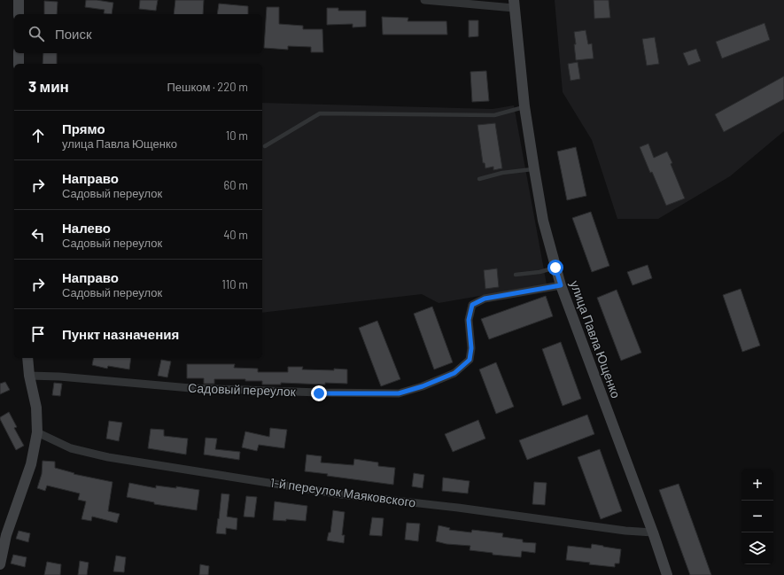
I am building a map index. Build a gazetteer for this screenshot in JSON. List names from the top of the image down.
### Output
{
  "streets": {
    "street": ["улица Павла Ющенко", "Садовый переулок", "1-й переулок Маяковского"]
  },
  "crossings": [
    ["улица Павла Ющенко", "Садовый переулок"],
    ["улица Павла Ющенко", "1-й переулок Маяковского"]
  ],
  "page": {
    "search": "Поиск",
    "heading": ["3 мин", "Пешком · 220 m"],
    "list": [
      ["Прямо", "улица Павла Ющенко", "10 m"],
      ["Направо", "Садовый переулок", "60 m"],
      ["Налево", "Садовый переулок", "40 m"],
      ["Направо", "Садовый переулок", "110 m"],
      "Пункт назначения"
    ],
    "map_buttons": ["+", "−"]
  }
}
